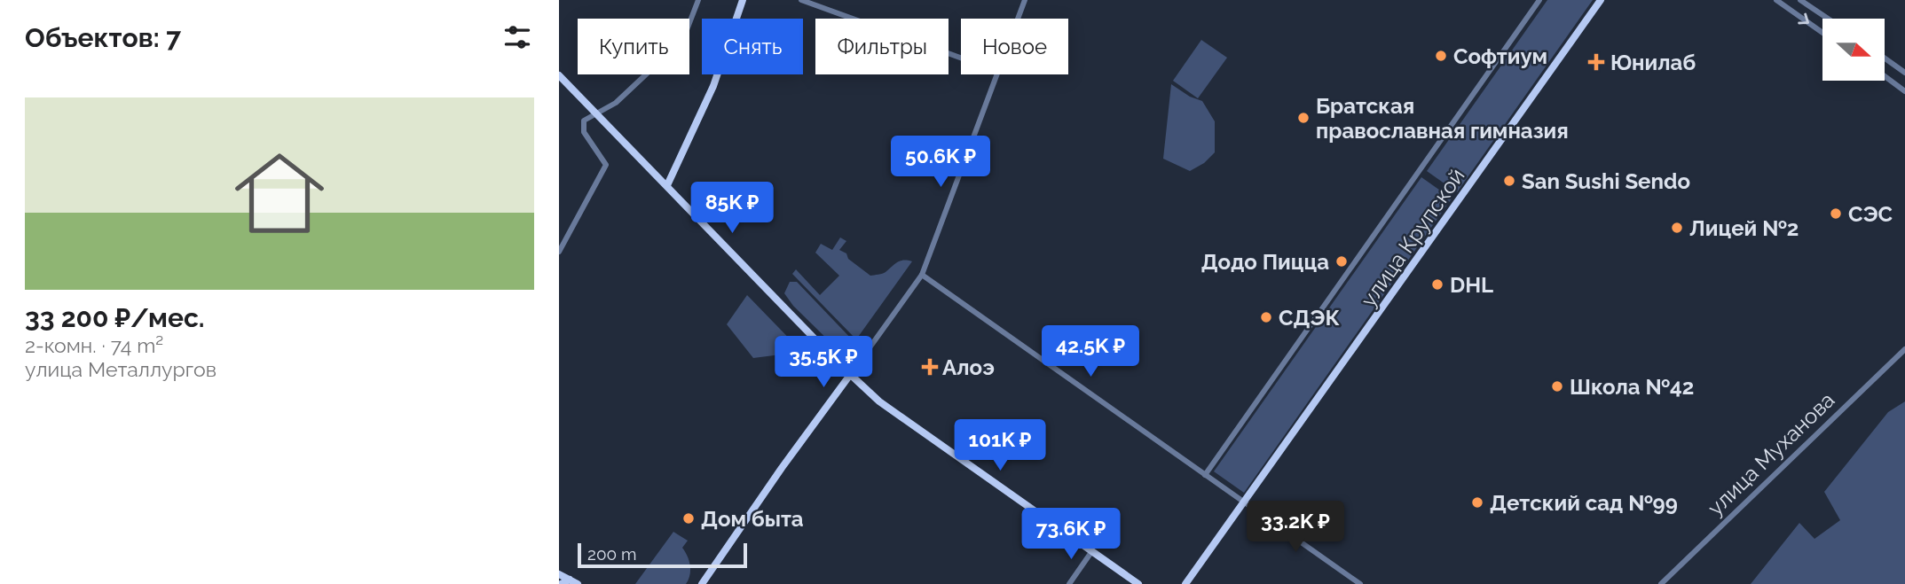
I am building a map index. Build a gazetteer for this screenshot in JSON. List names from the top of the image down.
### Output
{
  "streets": {
    "main road": ["улица Крупской"],
    "street": ["улица Муханова"]
  },
  "places": {
    "other": [
      "Софтиум",
      "Братская православная гимназия",
      "San Sushi Sendo",
      "СЭС",
      "Лицей №2",
      "Додо Пицца",
      "DHL",
      "СДЭК",
      "Школа №42",
      "Детский сад №99",
      "Дом быта"
    ],
    "health": ["Юнилаб", "Алоэ"]
  },
  "scale_bar": "200 m",
  "north": "right",
  "page": {
    "heading": "Объектов: 7",
    "chip": [
      "Купить",
      "Снять",
      "Фильтры",
      "Новое"
    ],
    "list": [
      {
        "name": "33 200 ₽/мес.",
        "note": "2-комн. · 74 m² · улица Металлургов"
      }
    ],
    "price": [
      "50.6K ₽",
      "85K ₽",
      "42.5K ₽",
      "35.5K ₽",
      "101K ₽",
      "33.2K ₽",
      "73.6K ₽"
    ],
    "scale": "200 m"
  }
}
